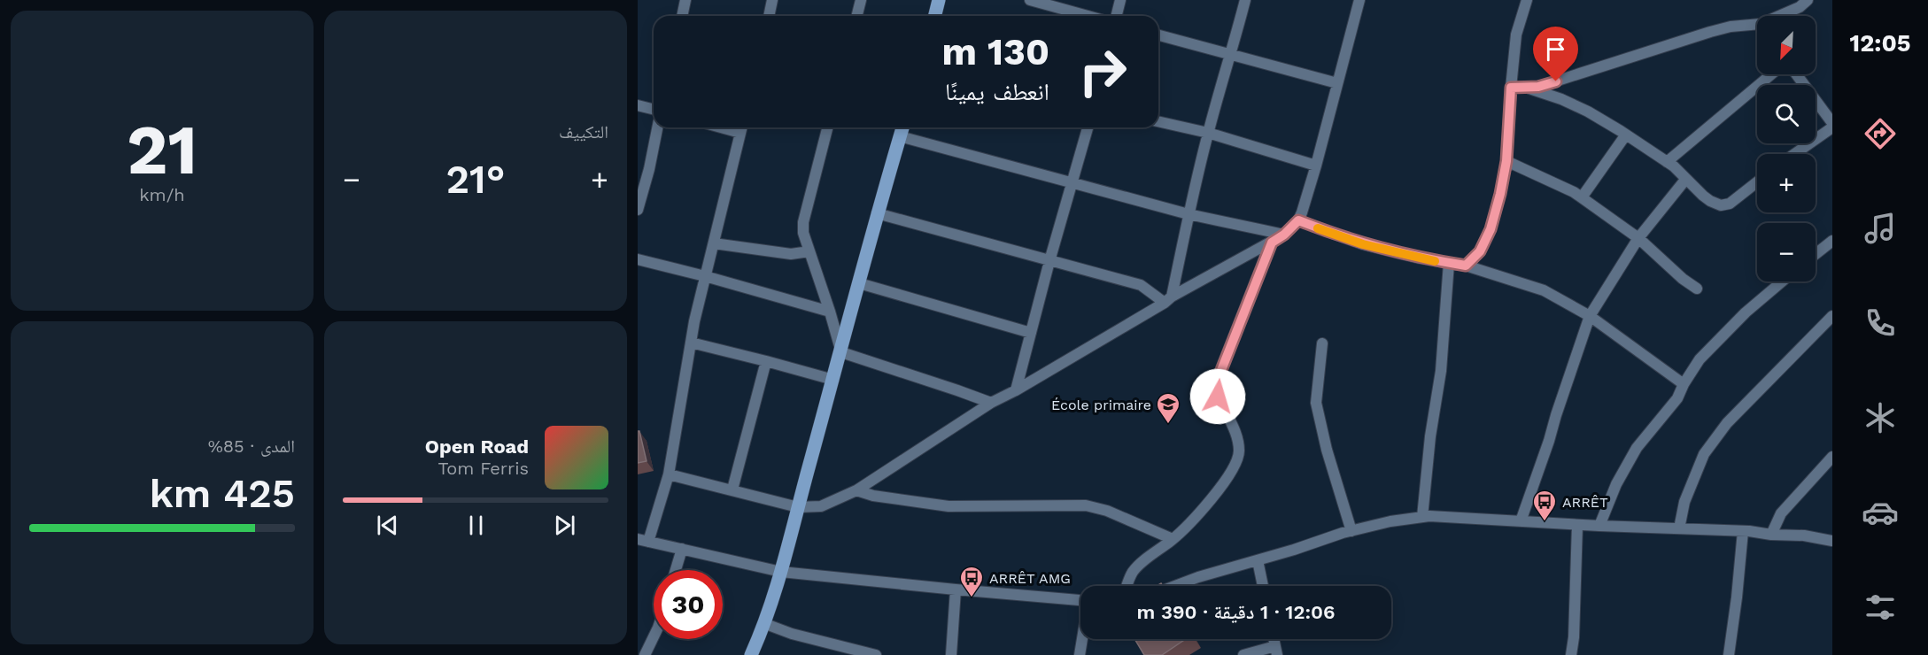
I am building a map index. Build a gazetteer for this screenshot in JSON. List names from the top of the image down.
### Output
{
  "places": {
    "school or university": ["École primaire"],
    "bus stop": ["ARRÊT", "ARRÊT AMG"]
  },
  "north": "bottom left",
  "page": {
    "tabs": "12:05",
    "tile": [
      "التكييف",
      ["21", "km/h"],
      ["المدى · 85%", "425 km"]
    ],
    "map_buttons": ["+", "−"],
    "turn": ["130 m", "انعطف يمينًا"],
    "heat": ["−", "21°", "+"],
    "song": ["Open Road", "Tom Ferris"],
    "limit": "30",
    "trip": "12:06 · 1 دقيقة · 390 m"
  }
}
